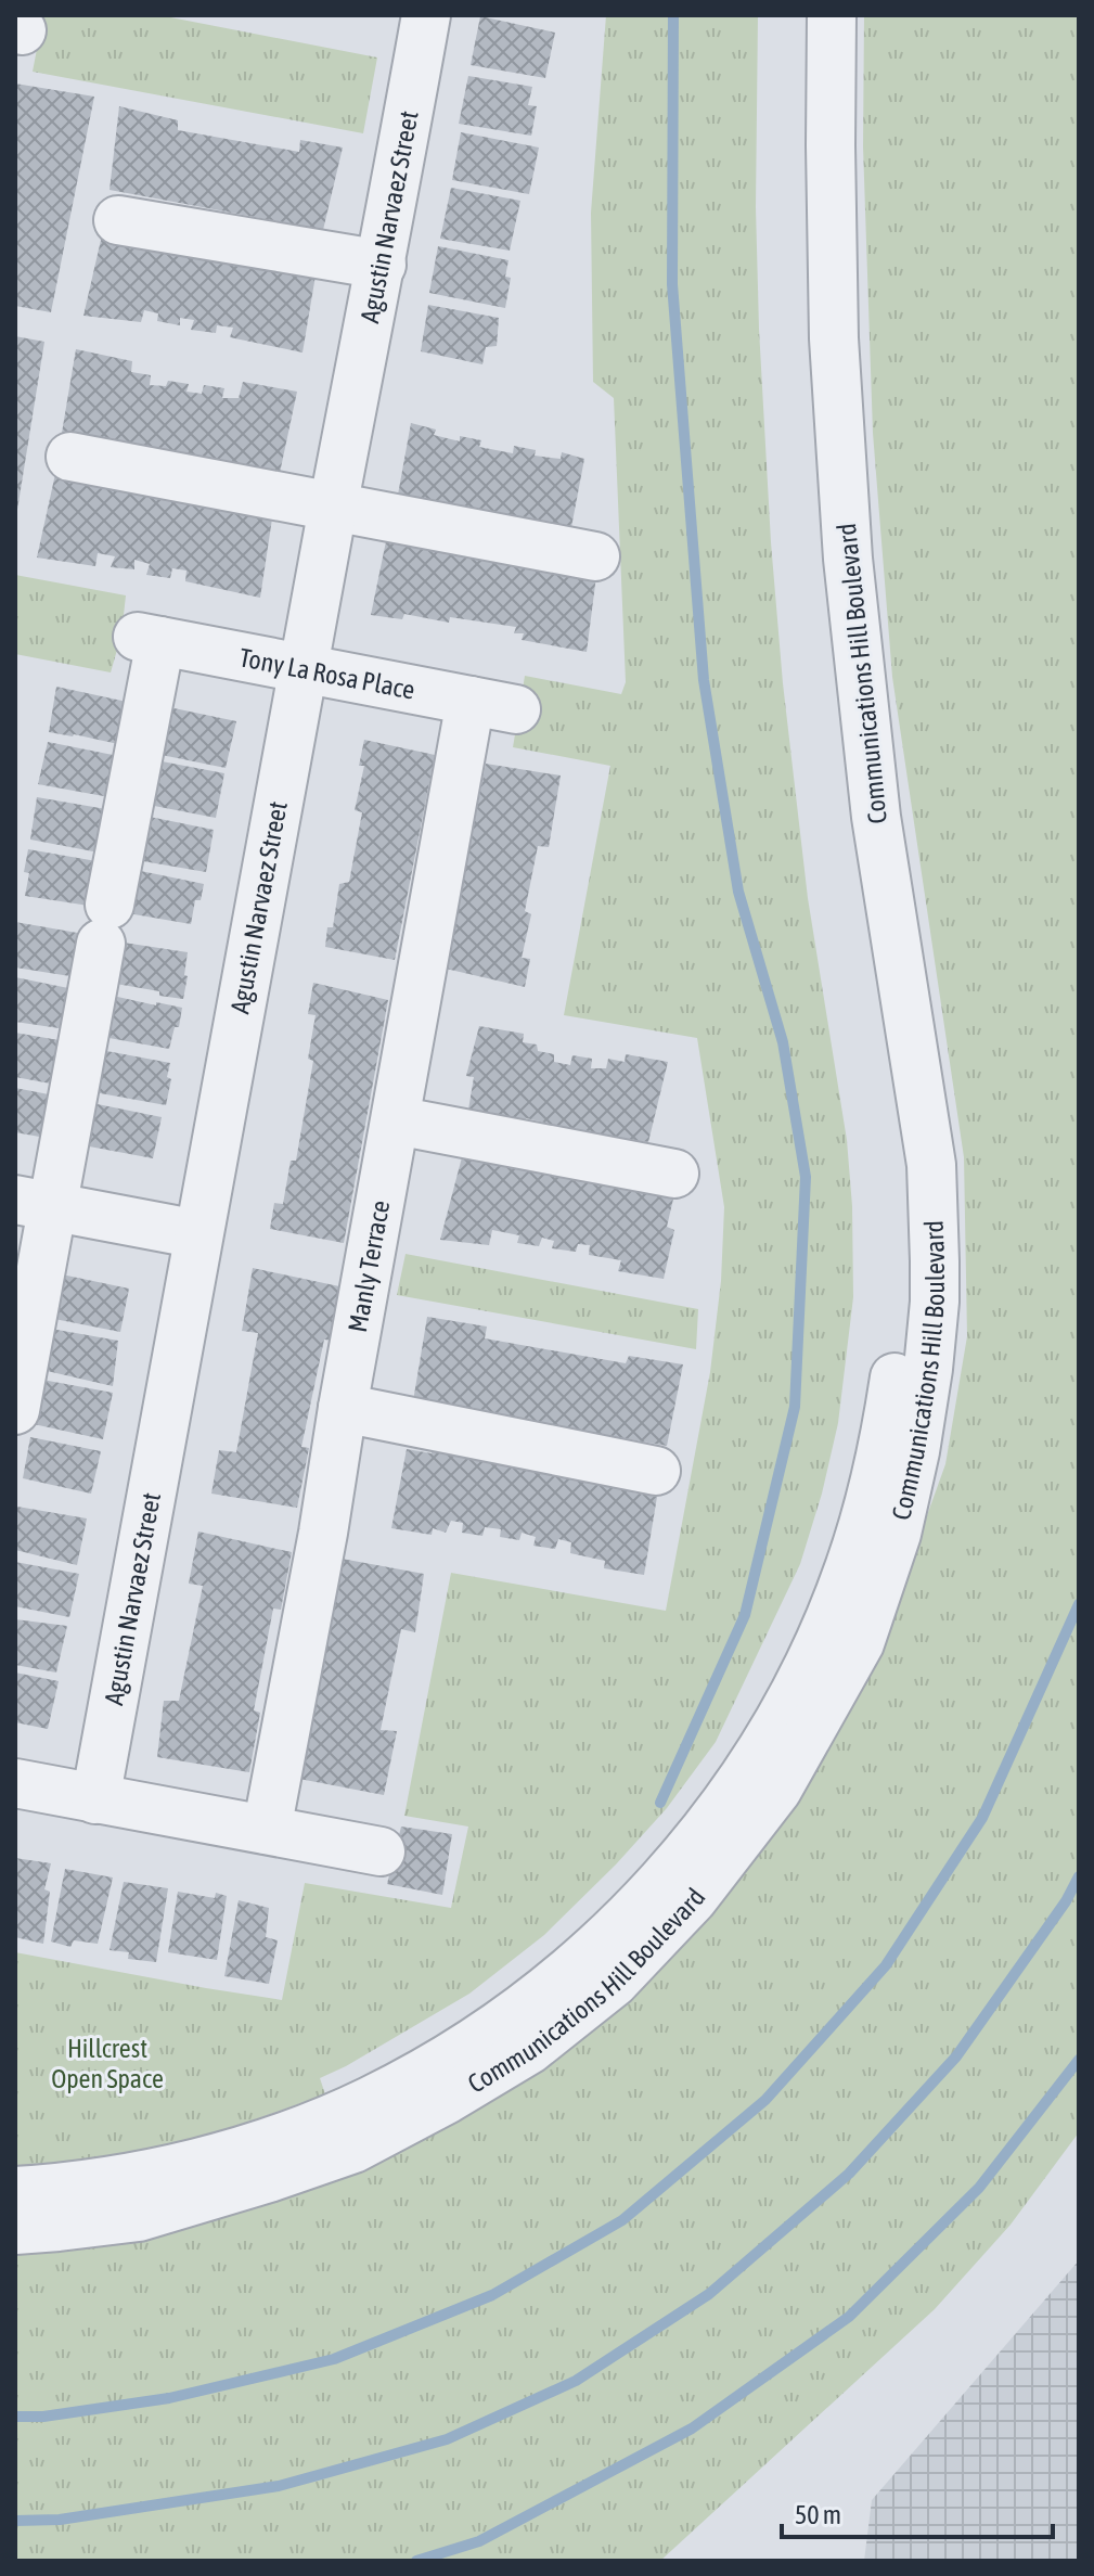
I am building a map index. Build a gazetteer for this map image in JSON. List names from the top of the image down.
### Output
{
  "streets": {
    "street": [
      "Agustin Narvaez Street",
      "Tony La Rosa Place",
      "Communications Hill Boulevard",
      "Manly Terrace"
    ]
  },
  "crossings": [
    ["Agustin Narvaez Street", "Tony La Rosa Place"],
    ["Tony La Rosa Place", "Manly Terrace"]
  ],
  "parks": ["Hillcrest Open Space"],
  "scale_bar": "50 m"
}
